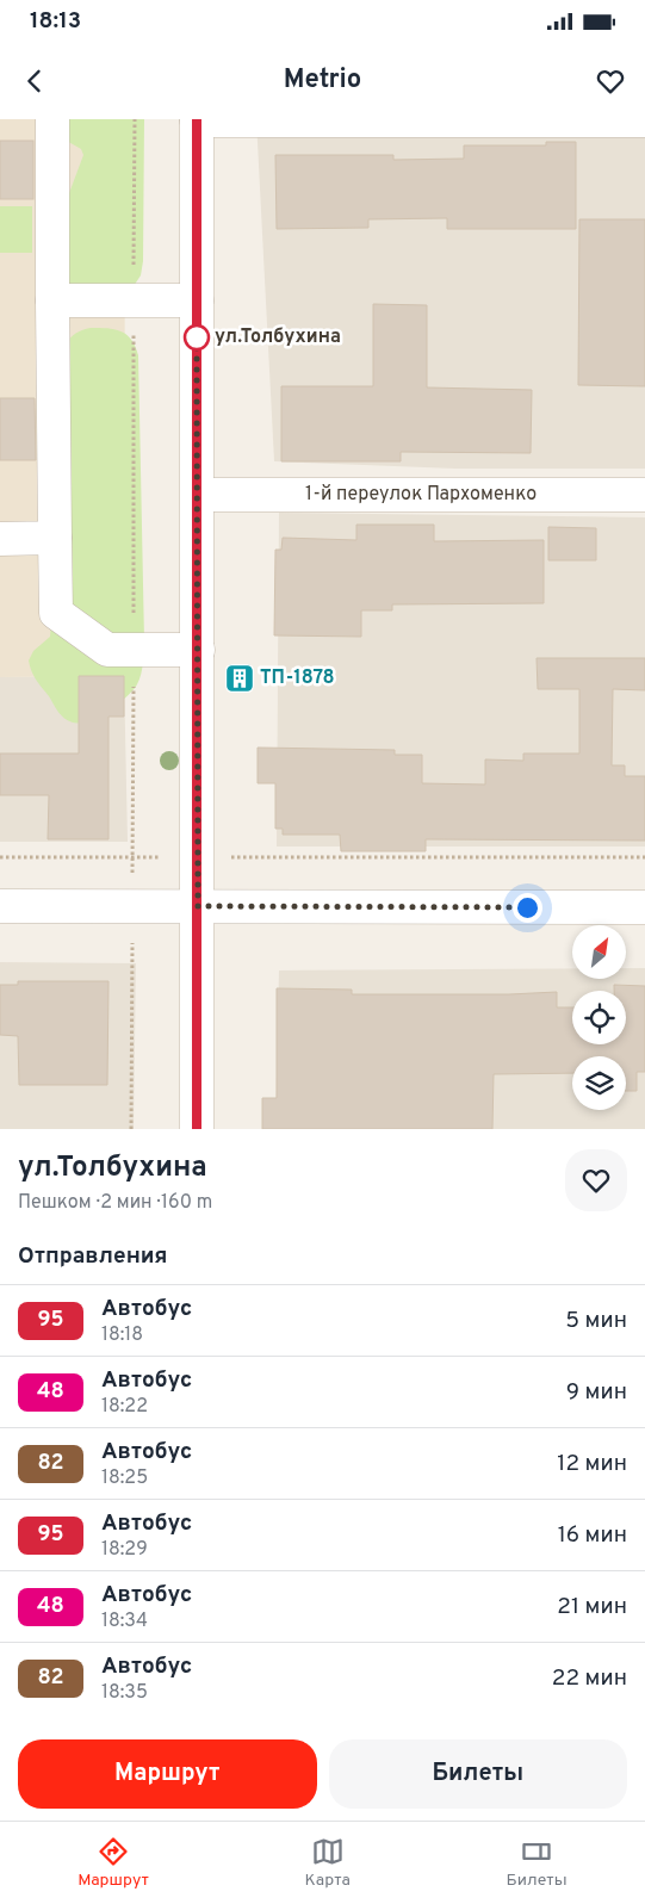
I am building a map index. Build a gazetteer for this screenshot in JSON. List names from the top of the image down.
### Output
{
  "streets": {
    "street": ["1-й переулок Пархоменко"]
  },
  "places": {
    "other": ["ул.Толбухина"],
    "building": ["ТП-1878"]
  },
  "lines": ["bus line 95"],
  "north": "top right",
  "page": {
    "status": "18:13",
    "header": "Metrio",
    "heading": [
      ["ул.Толбухина", "Пешком · 2 мин · 160 m"],
      "Отправления"
    ],
    "list": [
      {
        "mark": "95",
        "name": "Автобус",
        "note": "18:18",
        "value": "5 мин"
      },
      {
        "mark": "48",
        "name": "Автобус",
        "note": "18:22",
        "value": "9 мин"
      },
      {
        "mark": "82",
        "name": "Автобус",
        "note": "18:25",
        "value": "12 мин"
      },
      {
        "mark": "95",
        "name": "Автобус",
        "note": "18:29",
        "value": "16 мин"
      },
      {
        "mark": "48",
        "name": "Автобус",
        "note": "18:34",
        "value": "21 мин"
      },
      {
        "mark": "82",
        "name": "Автобус",
        "note": "18:35",
        "value": "22 мин"
      }
    ],
    "buttons": ["Маршрут", "Билеты"],
    "tabs": ["Маршрут", "Карта", "Билеты"]
  }
}
